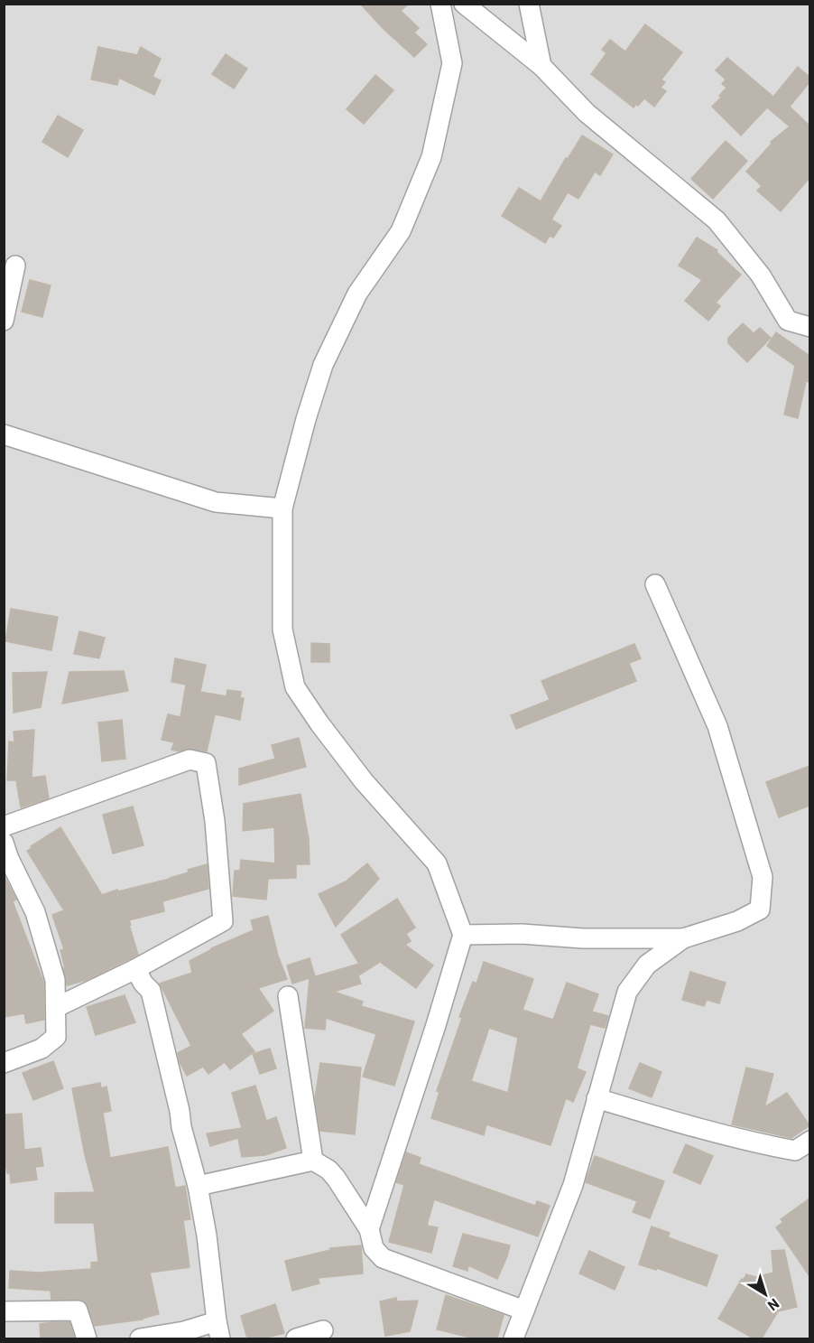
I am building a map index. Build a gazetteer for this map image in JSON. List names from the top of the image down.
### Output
{
  "north": "bottom right"
}
